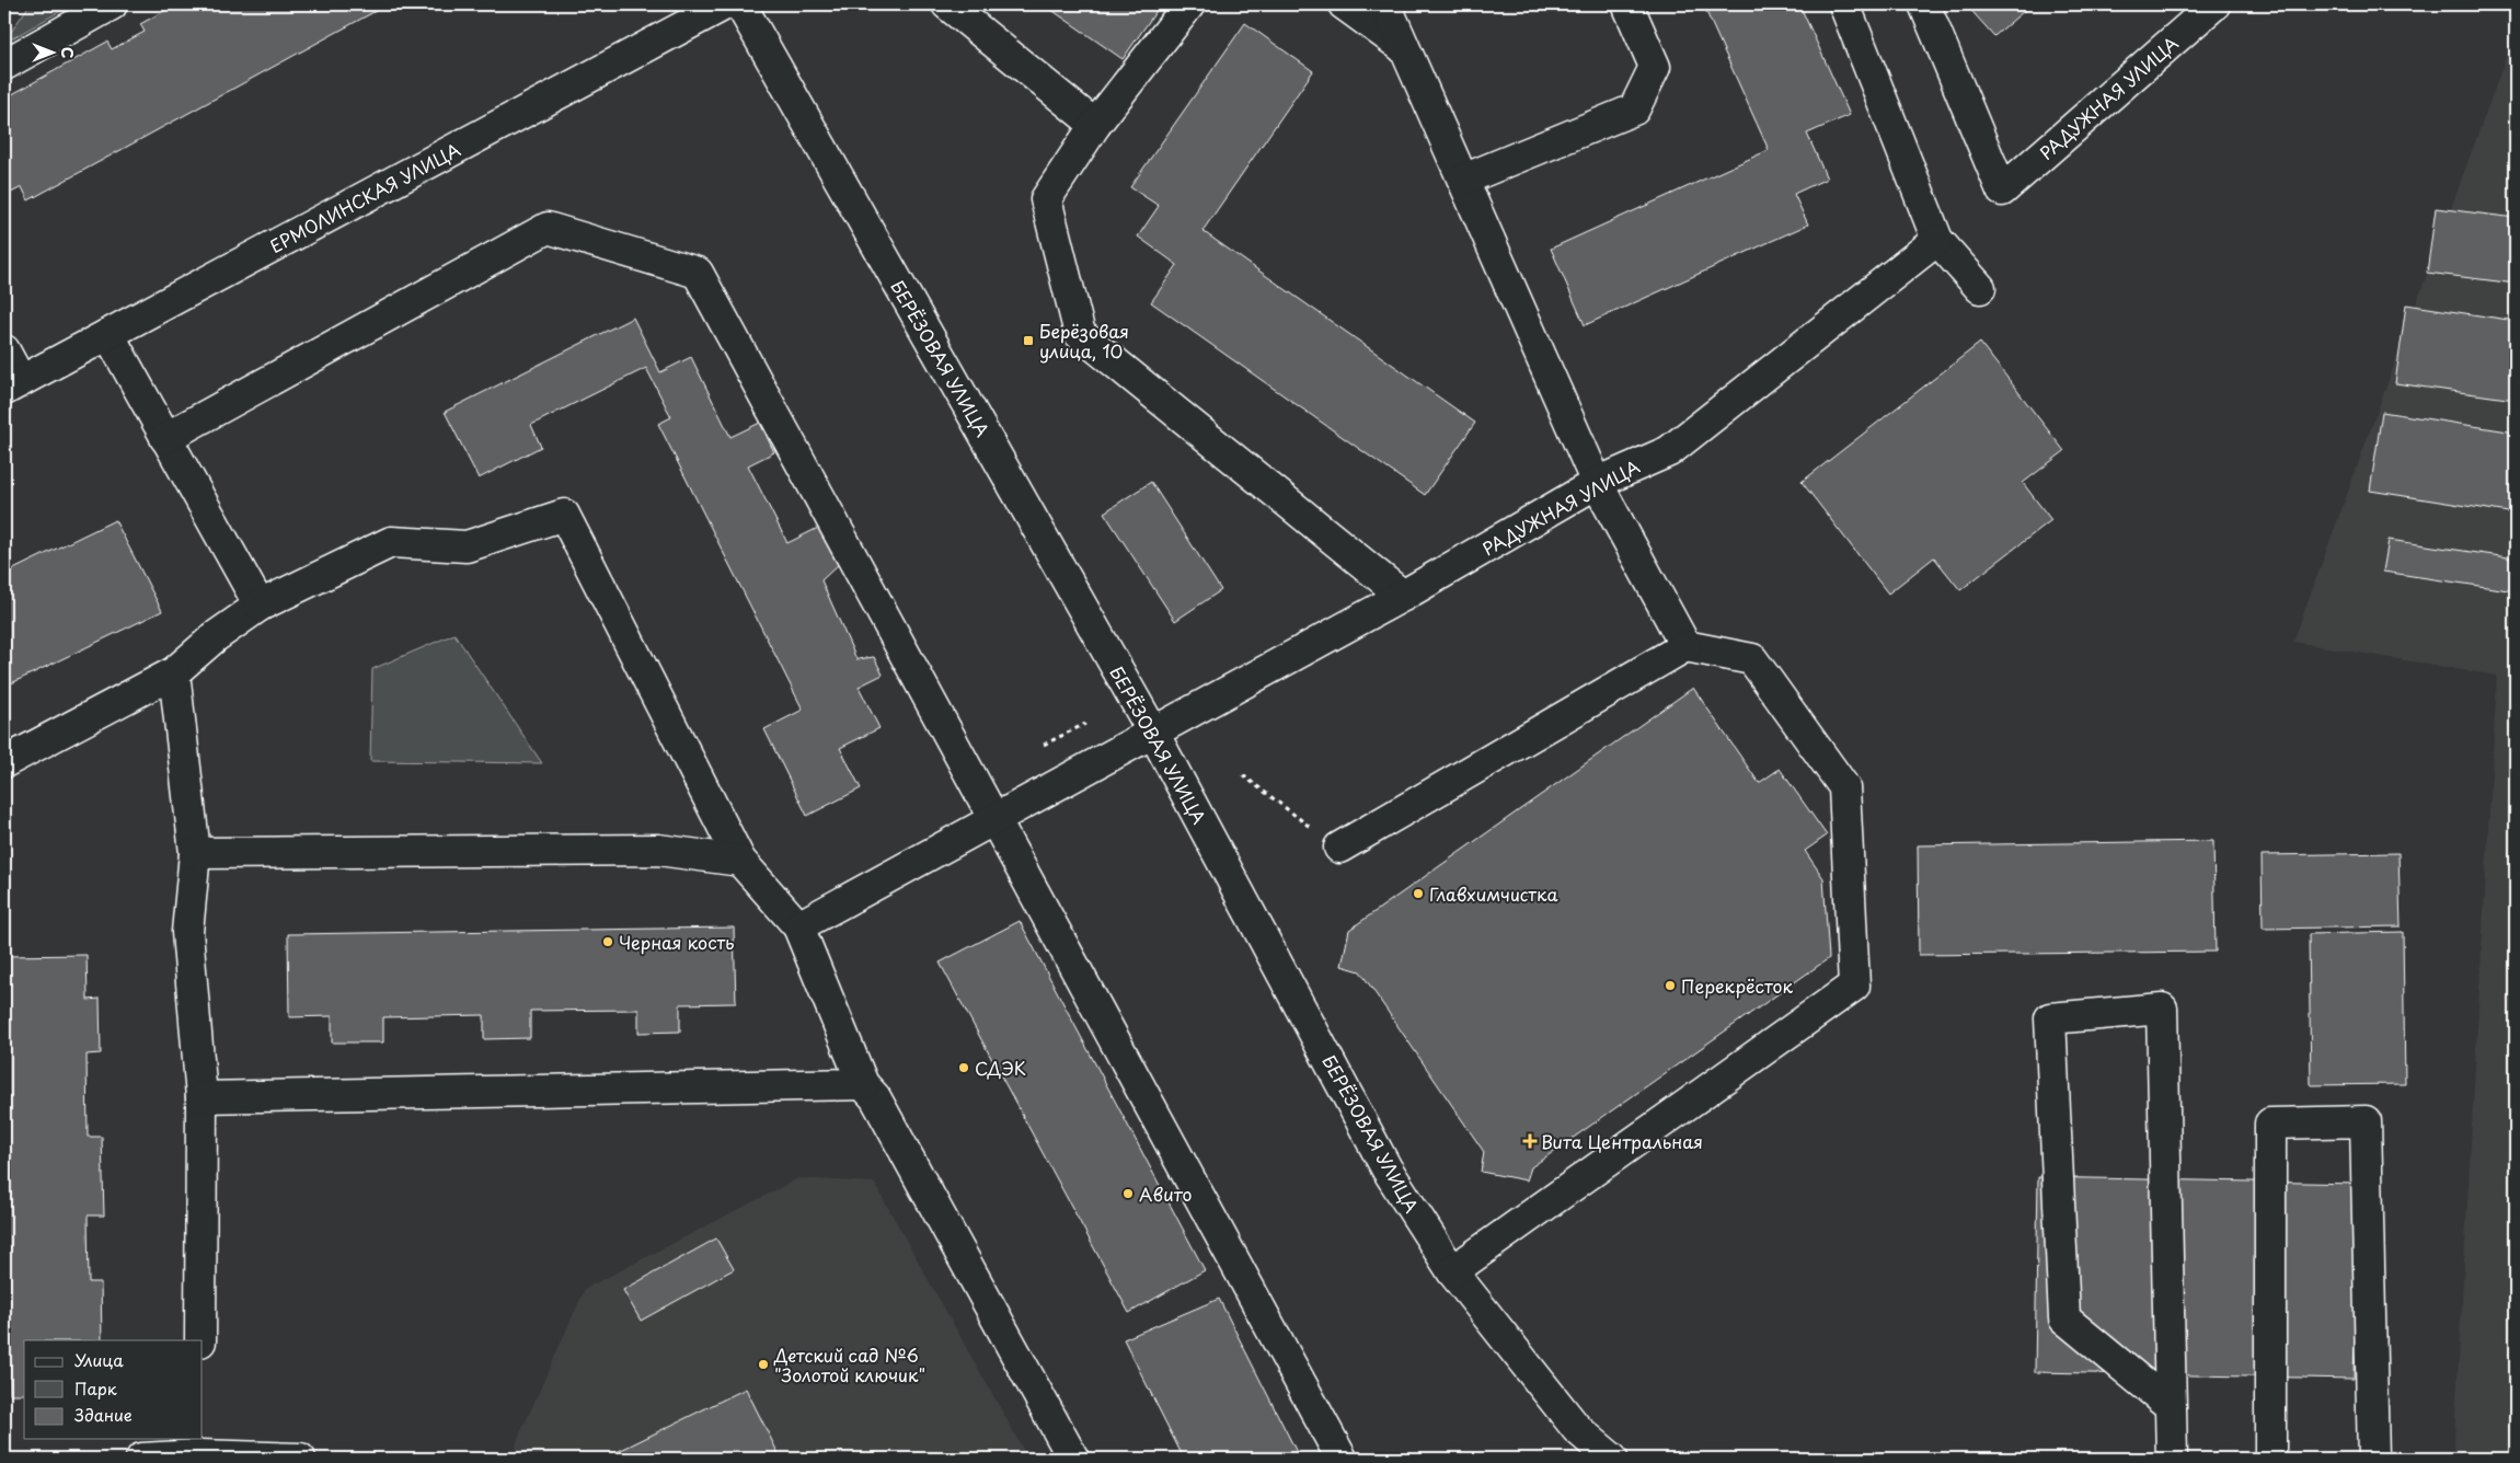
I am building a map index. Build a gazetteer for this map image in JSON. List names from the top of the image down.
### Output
{
  "streets": {
    "street": ["РАДУЖНАЯ УЛИЦА", "ЕРМОЛИНСКАЯ УЛИЦА", "БЕРЁЗОВАЯ УЛИЦА"]
  },
  "crossings": [
    ["РАДУЖНАЯ УЛИЦА", "БЕРЁЗОВАЯ УЛИЦА"]
  ],
  "places": {
    "transit": ["Берёзовая улица, 10"],
    "other": [
      "Главхимчистка",
      "Черная кость",
      "Перекрёсток",
      "СДЭК",
      "Авито",
      "Детский сад №6 \"Золотой ключик\""
    ],
    "health": ["Вита Центральная"]
  },
  "legend": ["Улица", "Парк", "Здание"],
  "north": "right"
}
